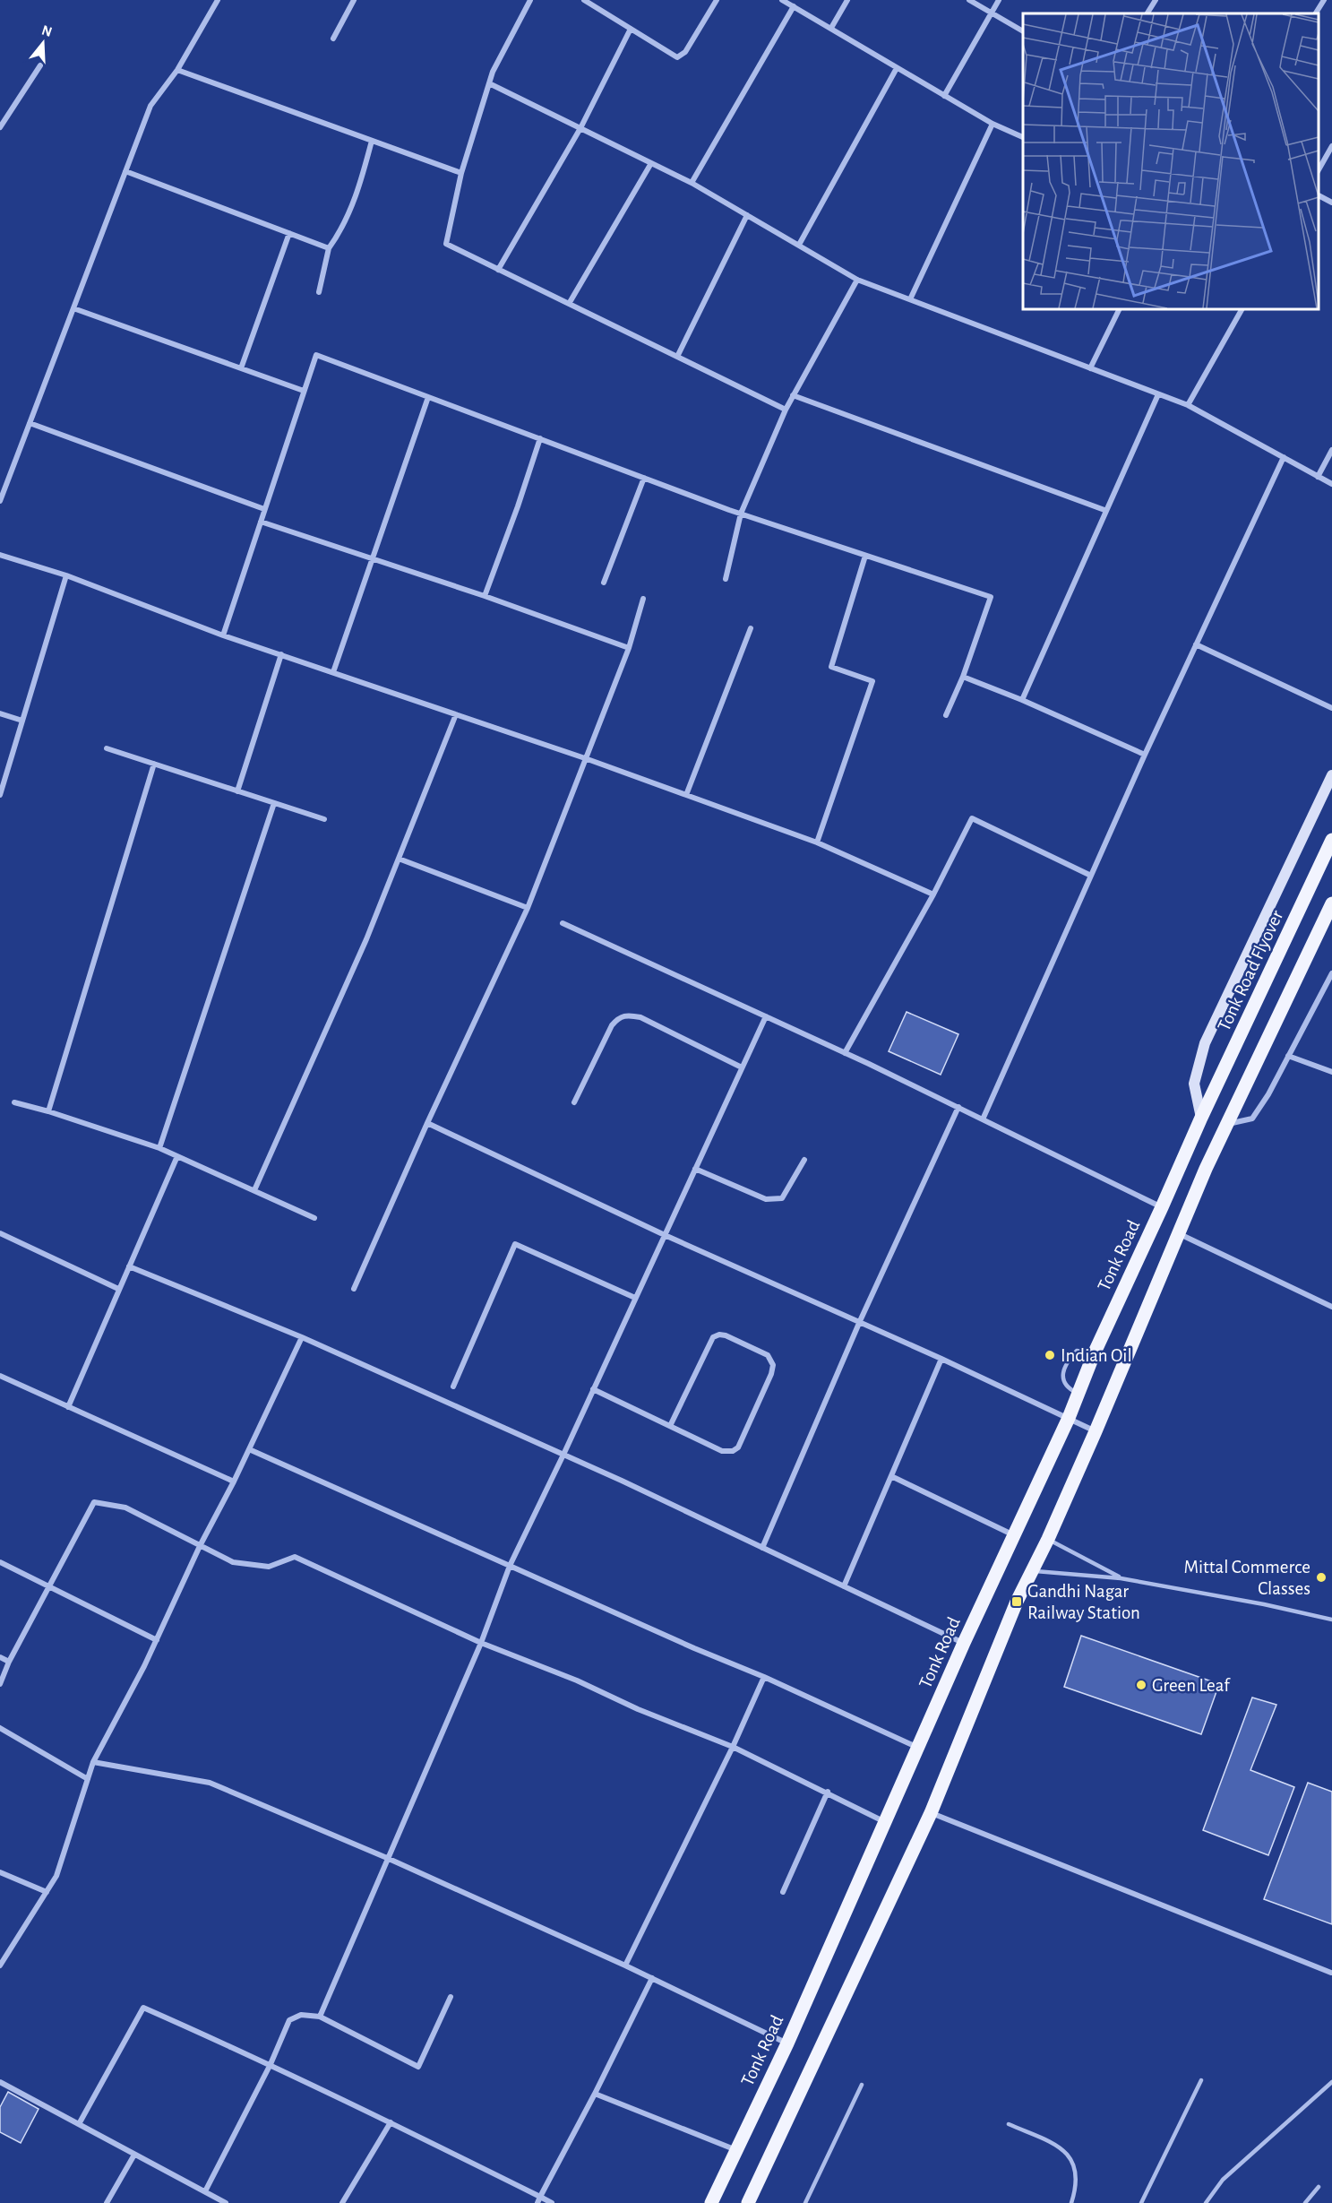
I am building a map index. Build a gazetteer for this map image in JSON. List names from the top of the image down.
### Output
{
  "streets": {
    "main road": ["Tonk Road Flyover", "Tonk Road"]
  },
  "crossings": [
    ["Tonk Road Flyover", "Tonk Road"]
  ],
  "places": {
    "other": ["Indian Oil", "Mittal Commerce Classes", "Green Leaf"],
    "transit": ["Gandhi Nagar Railway Station"]
  },
  "north": "top"
}
